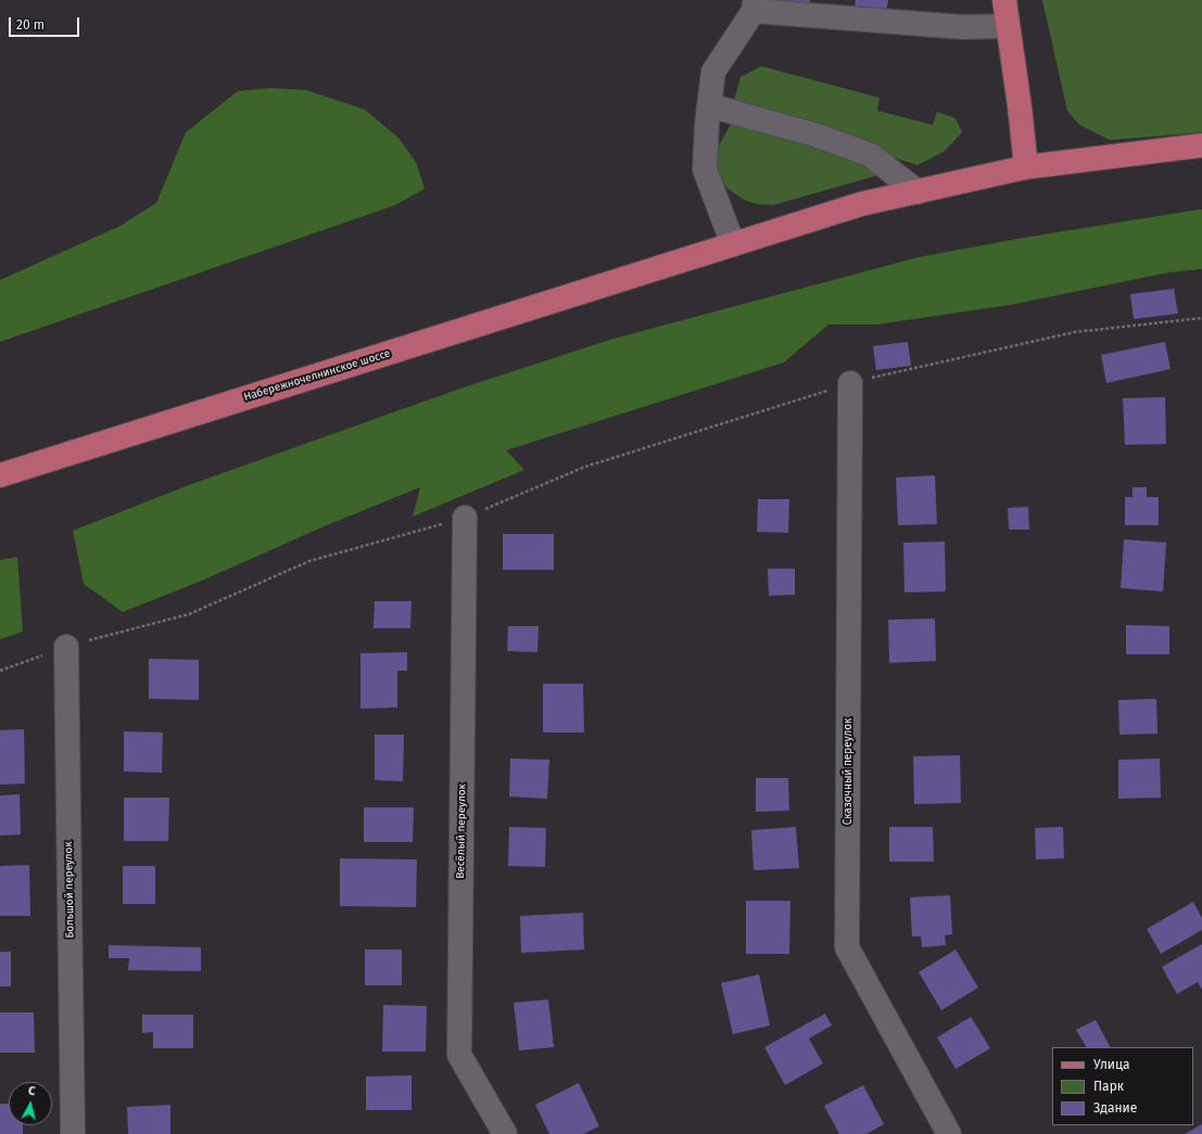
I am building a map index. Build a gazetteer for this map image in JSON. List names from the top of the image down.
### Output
{
  "streets": {
    "main road": ["Набережночелнинское шоссе"],
    "street": ["Сказочный переулок", "Весёлый переулок", "Большой переулок"]
  },
  "legend": ["Улица", "Парк", "Здание"],
  "scale_bar": "20 m",
  "north": "top"
}
